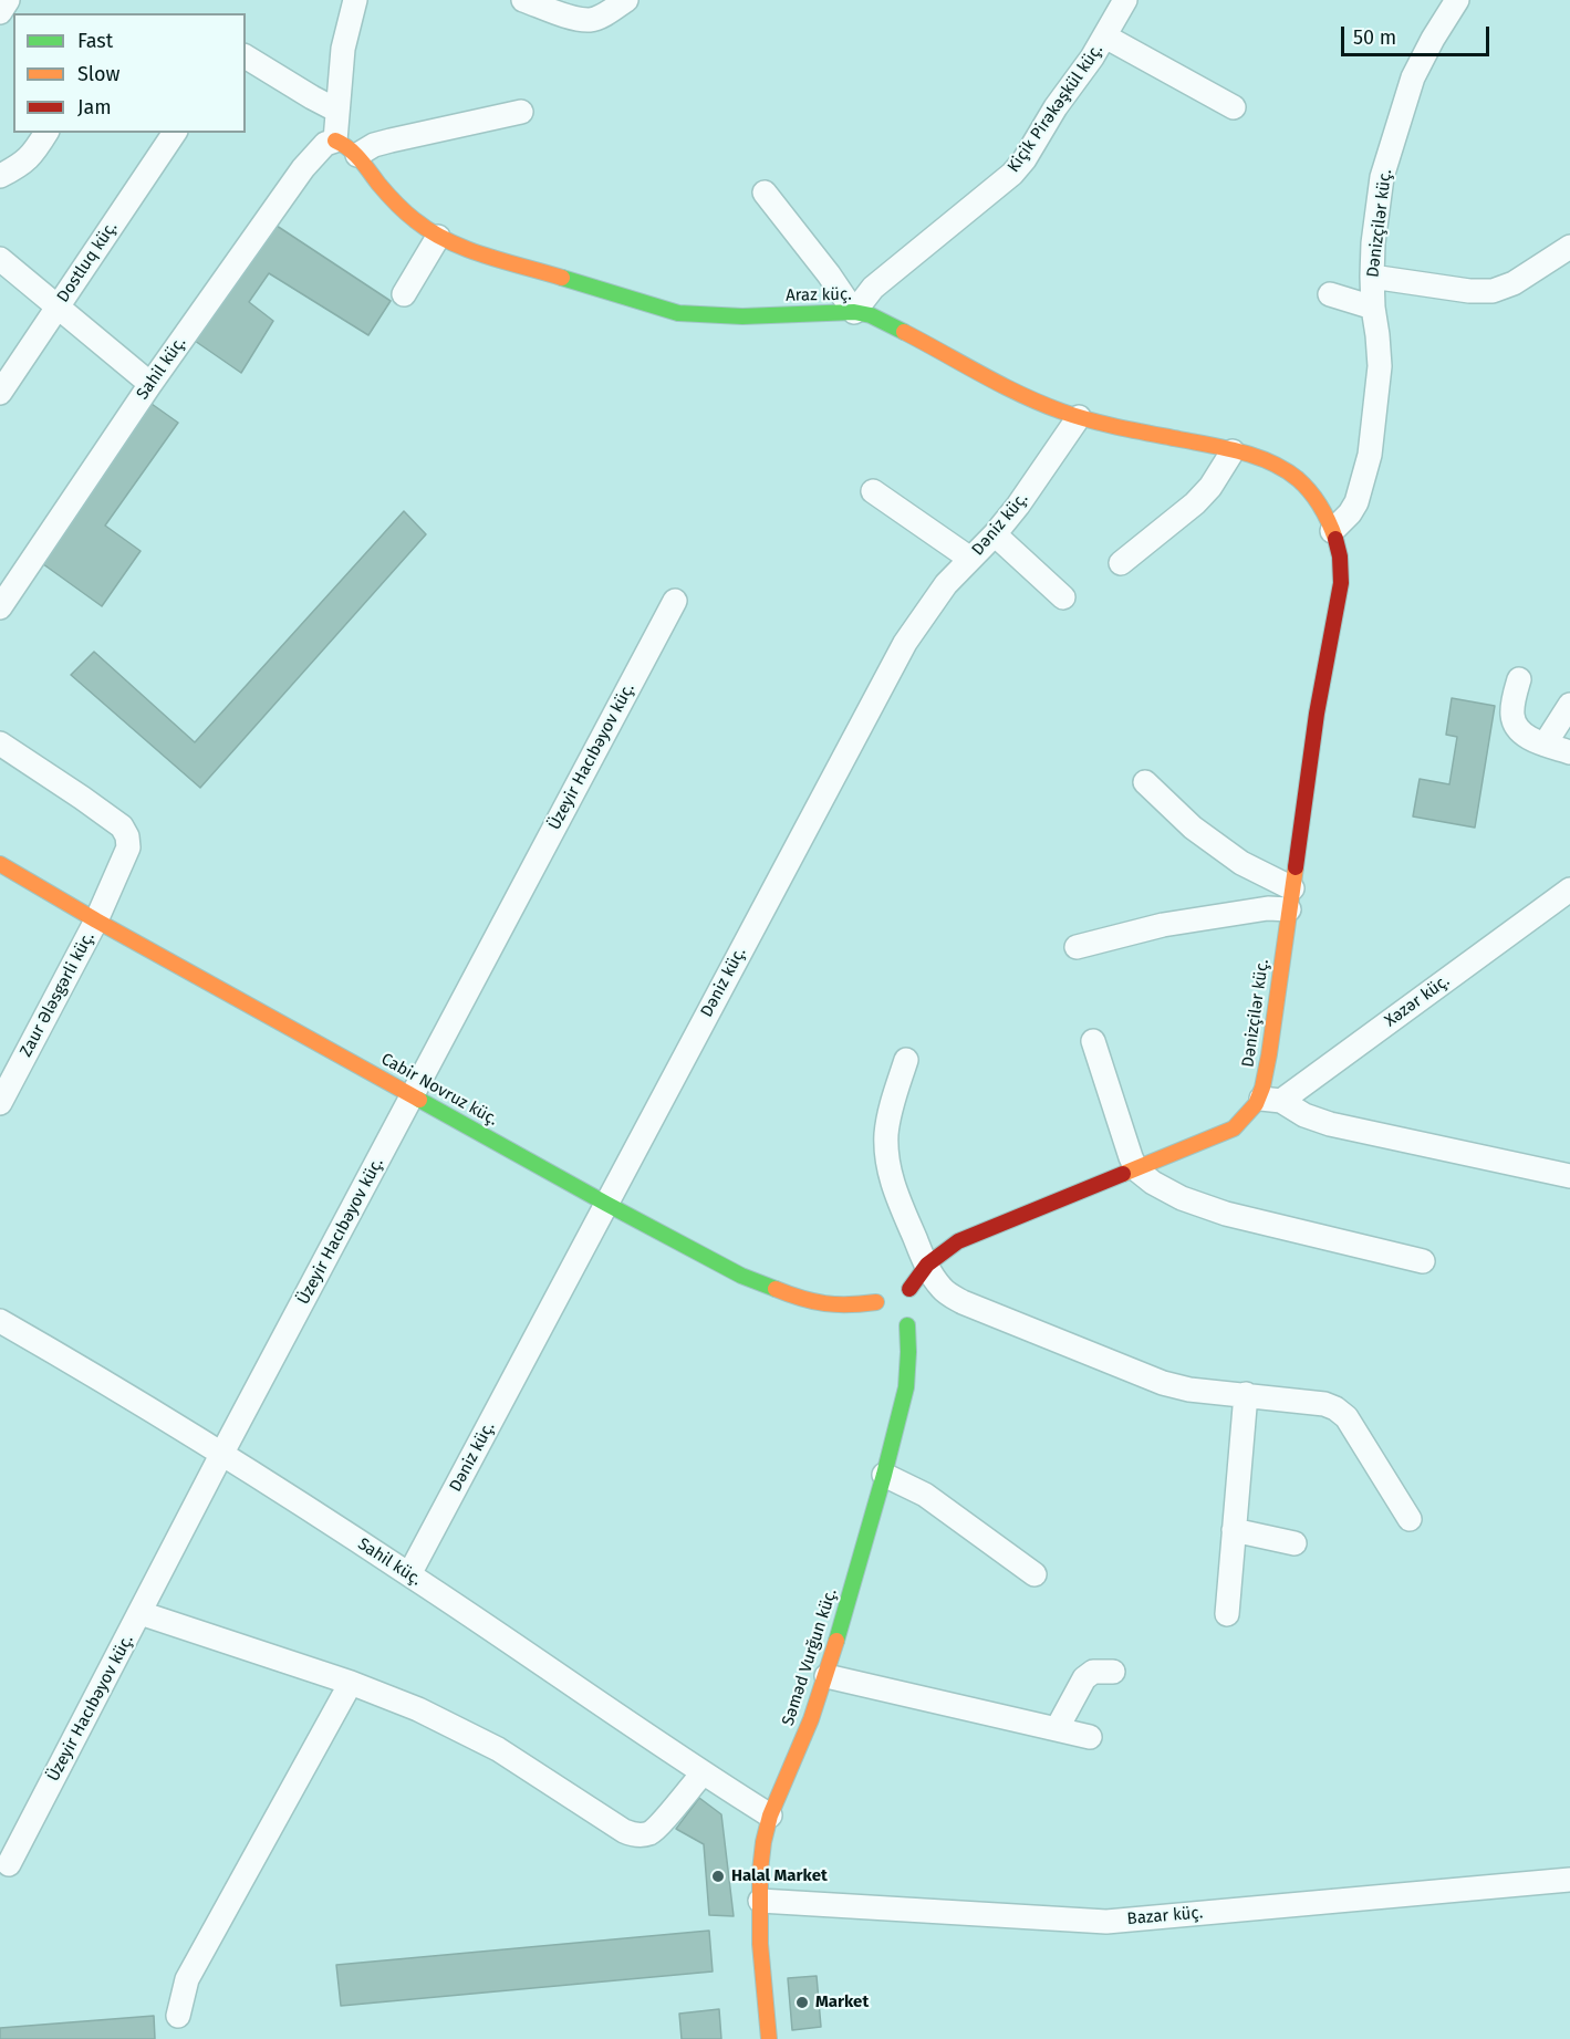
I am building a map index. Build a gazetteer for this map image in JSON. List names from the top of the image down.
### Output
{
  "streets": {
    "street": [
      "Kiçik Pirəkəşkül küç.",
      "Dənizçilər küç.",
      "Dostluq küç.",
      "Araz küç.",
      "Sahil küç.",
      "Dәniz küç.",
      "Üzeyir Hacıbəyov küç.",
      "Zaur Ələsgərli küç.",
      "Xəzər küç.",
      "Dәnizçilәr küç.",
      "Cabir Novruz küç.",
      "Səməd Vurğun küç.",
      "Bazar küç."
    ]
  },
  "crossings": [
    ["Kiçik Pirəkəşkül küç.", "Araz küç."],
    ["Dənizçilər küç.", "Araz küç."],
    ["Dənizçilər küç.", "Dәnizçilәr küç."],
    ["Araz küç.", "Sahil küç."],
    ["Araz küç.", "Dәniz küç."],
    ["Araz küç.", "Dәnizçilәr küç."],
    ["Sahil küç.", "Dәniz küç."],
    ["Sahil küç.", "Üzeyir Hacıbəyov küç."],
    ["Sahil küç.", "Səməd Vurğun küç."],
    ["Dәniz küç.", "Cabir Novruz küç."],
    ["Üzeyir Hacıbəyov küç.", "Cabir Novruz küç."],
    ["Zaur Ələsgərli küç.", "Cabir Novruz küç."],
    ["Xəzər küç.", "Dәnizçilәr küç."],
    ["Cabir Novruz küç.", "Səməd Vurğun küç."],
    ["Səməd Vurğun küç.", "Bazar küç."]
  ],
  "places": ["Halal Market", "Market"],
  "legend": ["Fast", "Slow", "Jam"],
  "scale_bar": "50 m"
}
